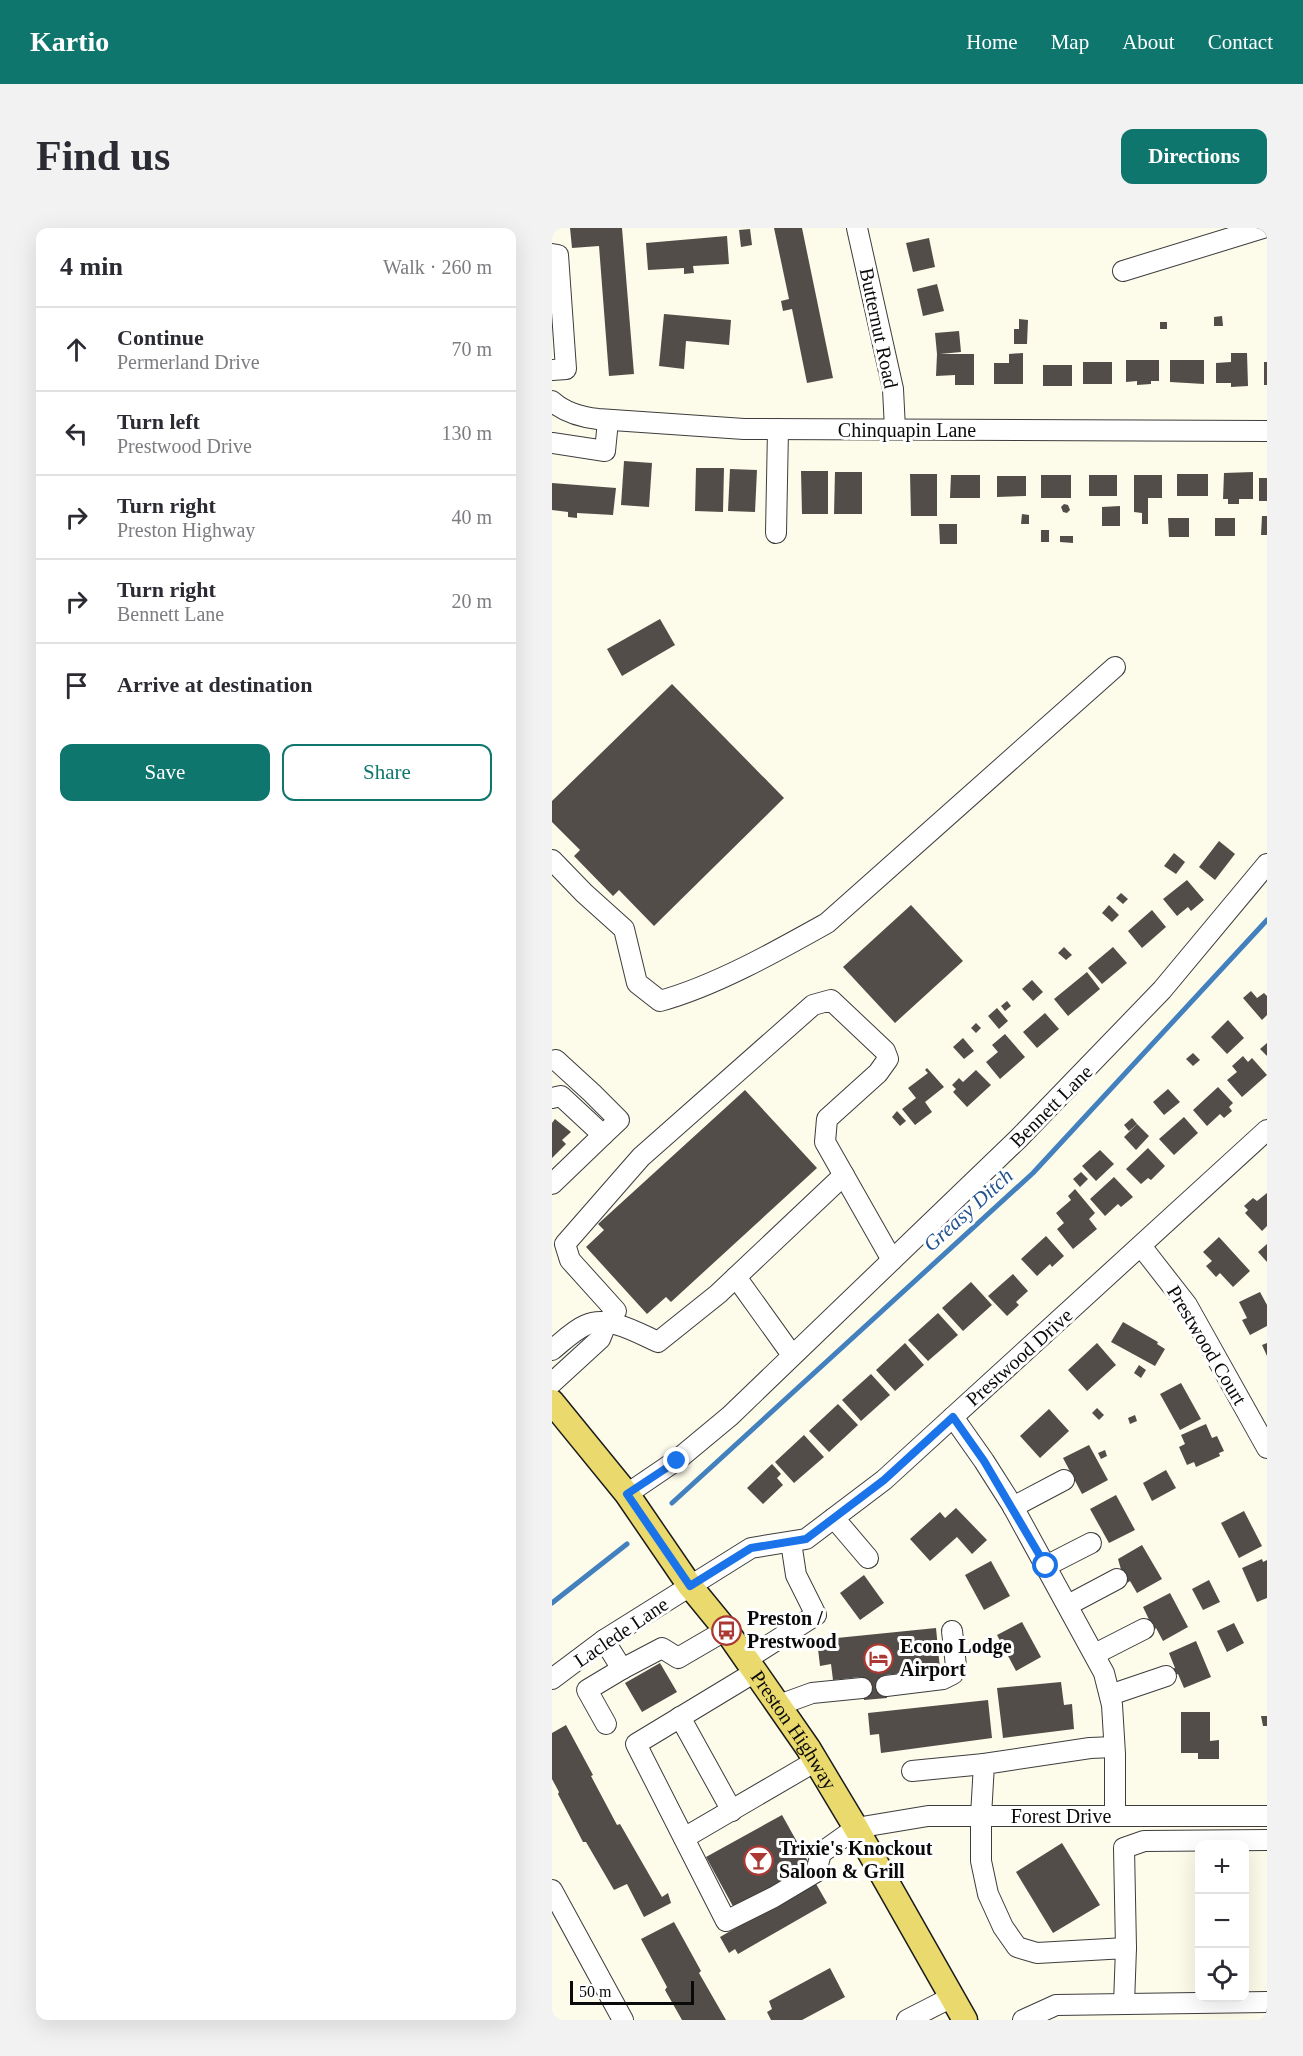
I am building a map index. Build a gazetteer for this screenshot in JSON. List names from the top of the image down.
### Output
{
  "streets": {
    "main road": ["Preston Highway"],
    "street": [
      "Butternut Road",
      "Chinquapin Lane",
      "Bennett Lane",
      "Prestwood Court",
      "Prestwood Drive",
      "Laclede Lane",
      "Forest Drive"
    ]
  },
  "crossings": [
    ["Butternut Road", "Chinquapin Lane"],
    ["Bennett Lane", "Preston Highway"],
    ["Prestwood Court", "Prestwood Drive"],
    ["Prestwood Drive", "Laclede Lane"],
    ["Prestwood Drive", "Preston Highway"],
    ["Laclede Lane", "Preston Highway"],
    ["Preston Highway", "Forest Drive"]
  ],
  "water": ["Greasy Ditch"],
  "places": {
    "bus stop": ["Preston / Prestwood"],
    "hotel": ["Econo Lodge Airport"],
    "bar": ["Trixie's Knockout Saloon & Grill"]
  },
  "scale_bar": "50 m",
  "page": {
    "header": "Kartio",
    "nav": [
      "Home",
      "Map",
      "About",
      "Contact"
    ],
    "buttons": [
      "Directions",
      ["Save", "Share"]
    ],
    "title": "Find us",
    "heading": ["4 min", "Walk · 260 m"],
    "list": [
      ["Continue", "Permerland Drive", "70 m"],
      ["Turn left", "Prestwood Drive", "130 m"],
      ["Turn right", "Preston Highway", "40 m"],
      ["Turn right", "Bennett Lane", "20 m"],
      "Arrive at destination"
    ],
    "map_buttons": ["+", "−"],
    "scale": "50 m"
  }
}
